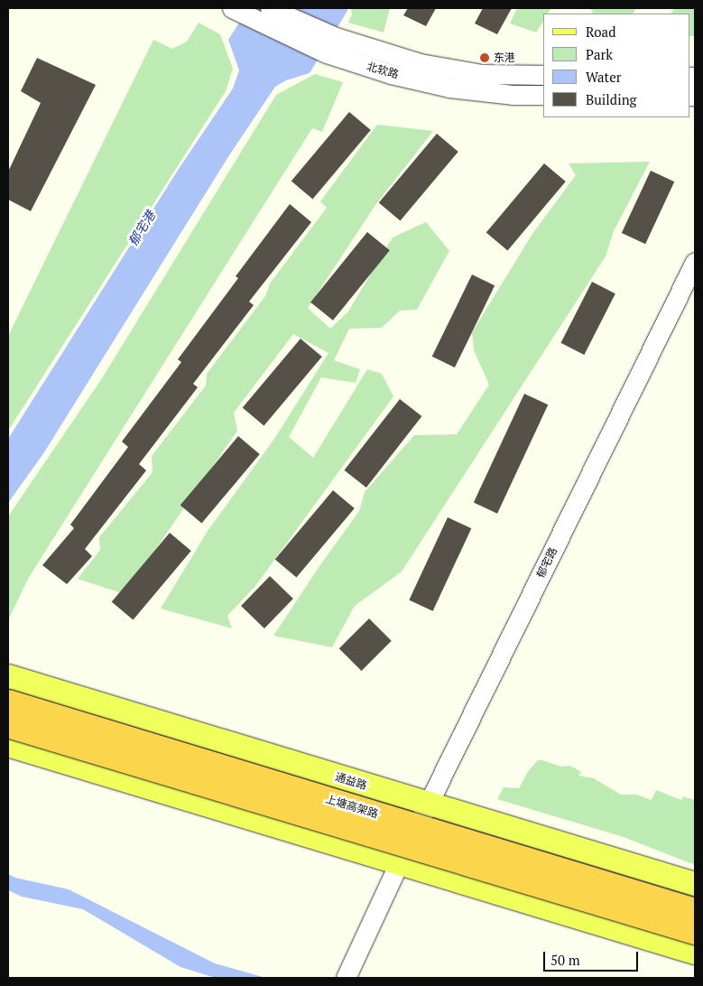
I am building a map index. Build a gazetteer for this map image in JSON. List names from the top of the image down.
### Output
{
  "streets": {
    "highway": ["上塘高架路"],
    "main road": ["通益路"],
    "street": ["北软路", "郁宅路"]
  },
  "crossings": [
    ["郁宅路", "通益路"]
  ],
  "water": ["郁宅港"],
  "places": ["东港"],
  "legend": [
    "Road",
    "Park",
    "Water",
    "Building"
  ],
  "scale_bar": "50 m"
}
